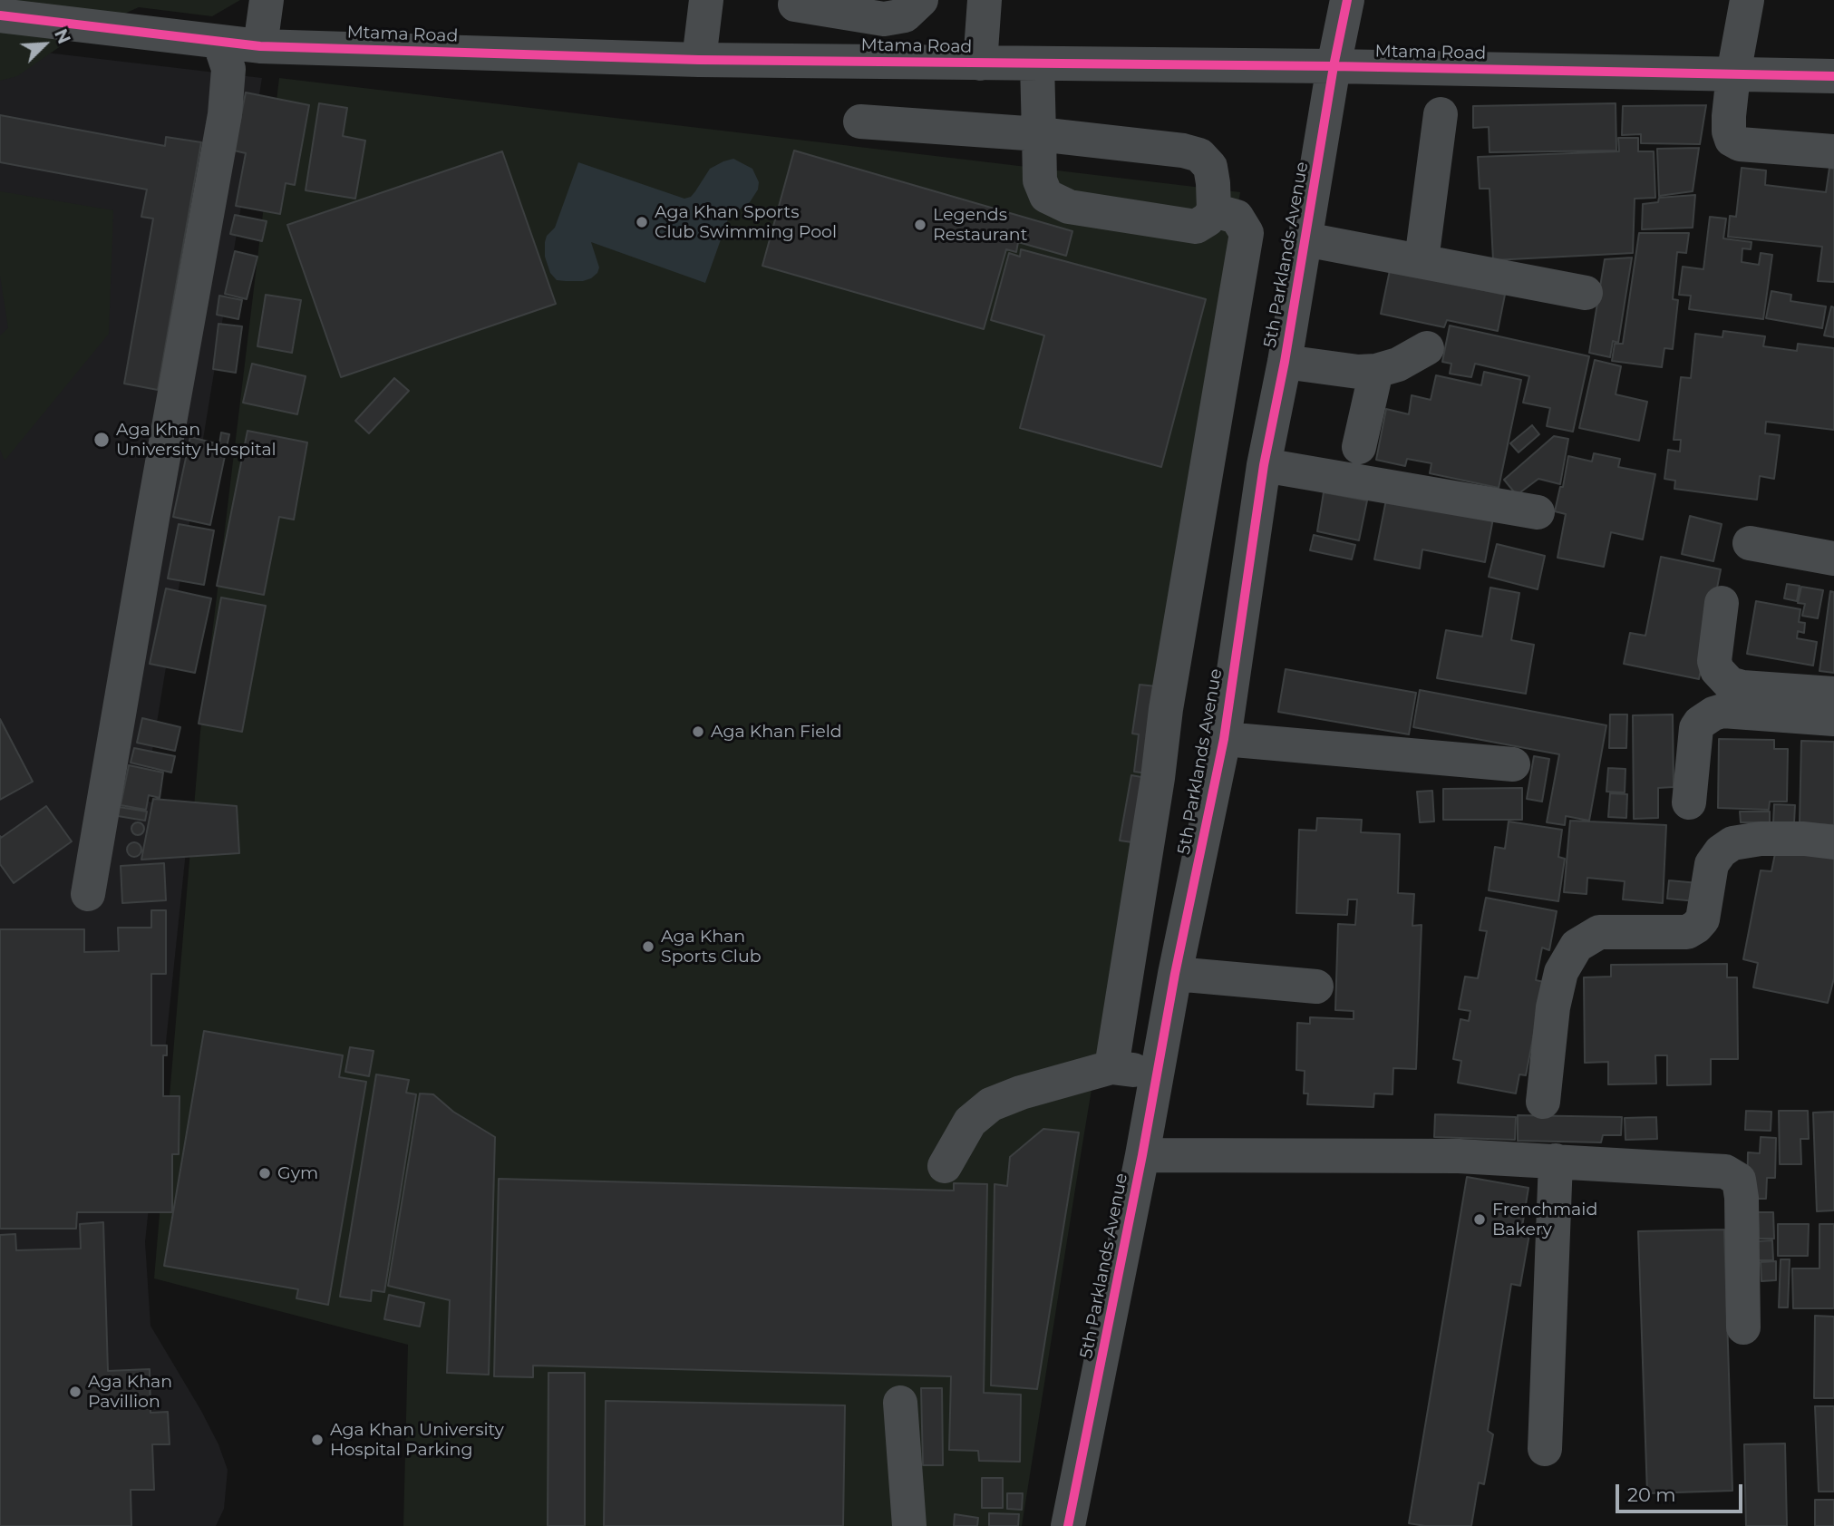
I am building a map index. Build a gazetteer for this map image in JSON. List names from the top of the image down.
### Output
{
  "streets": {
    "street": ["Mtama Road", "5th Parklands Avenue"]
  },
  "crossings": [
    ["Mtama Road", "5th Parklands Avenue"]
  ],
  "places": [
    "Aga Khan Sports Club Swimming Pool",
    "Legends Restaurant",
    "Aga Khan University Hospital",
    "Aga Khan Field",
    "Aga Khan Sports Club",
    "Gym",
    "Frenchmaid Bakery",
    "Aga Khan Pavillion",
    "Aga Khan University Hospital Parking"
  ],
  "scale_bar": "20 m",
  "north": "top right"
}
